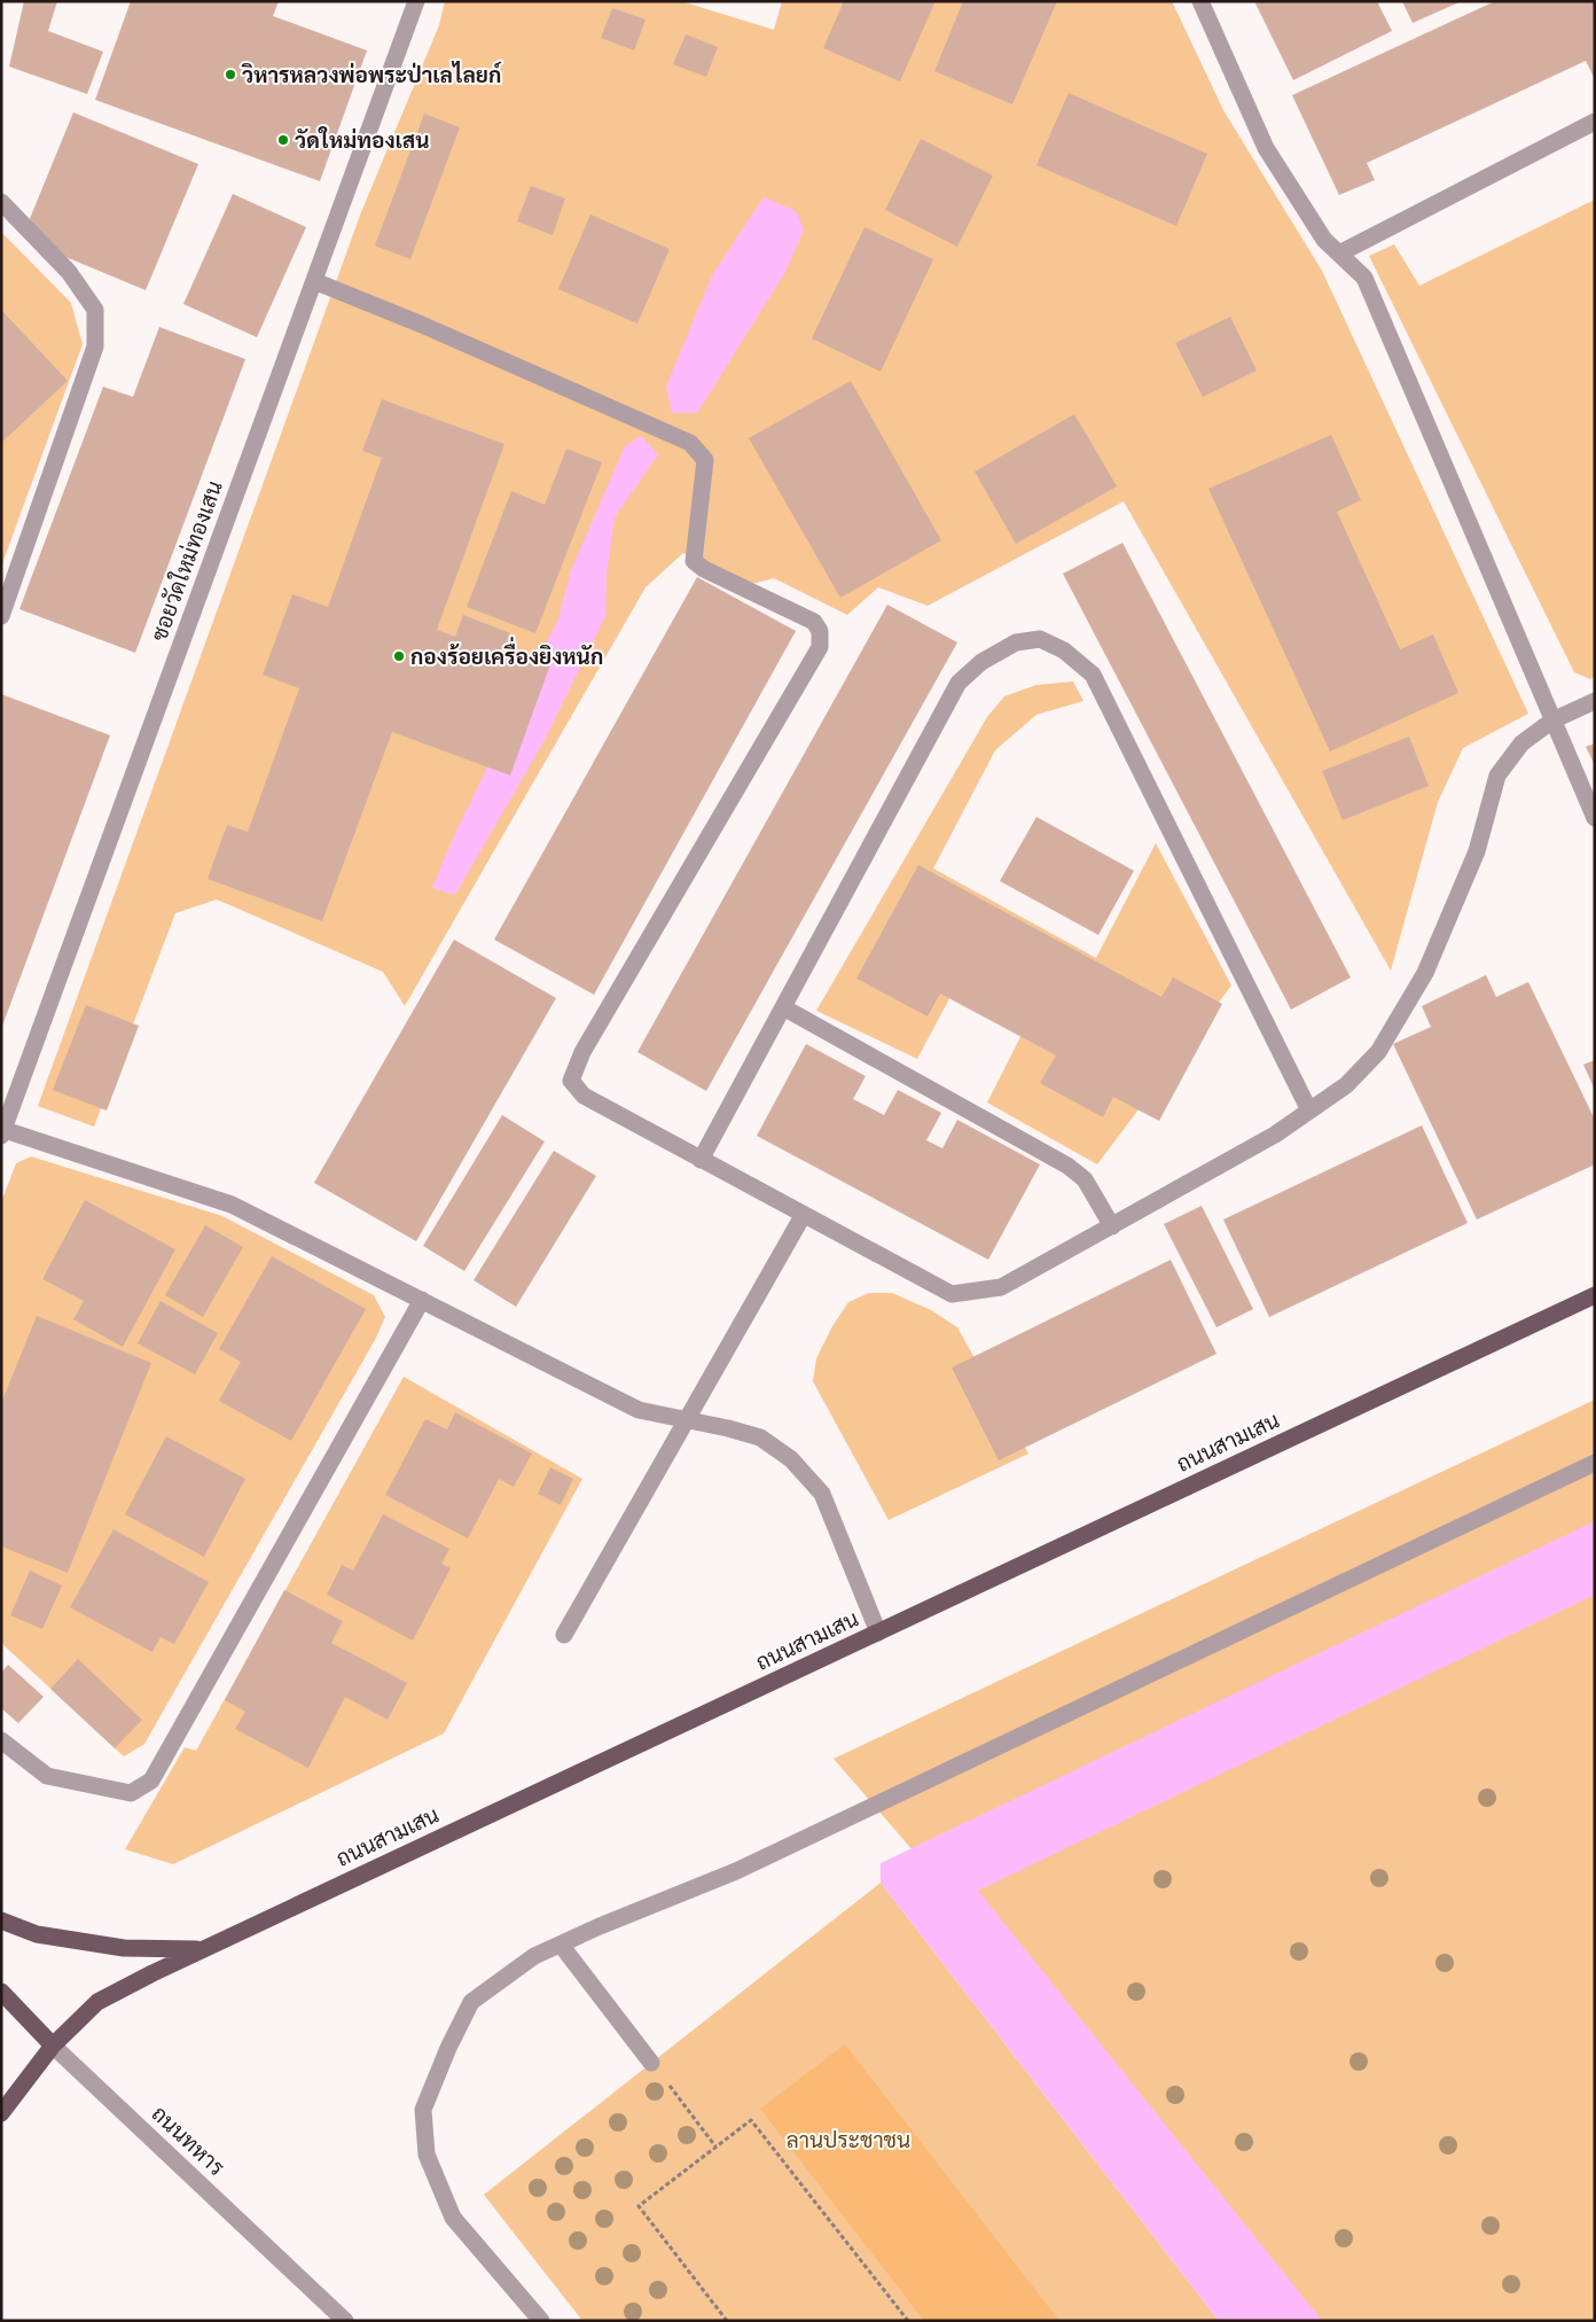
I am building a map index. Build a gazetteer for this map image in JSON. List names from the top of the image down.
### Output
{
  "streets": {
    "main road": ["ถนนสามเสน", "ถนนทหาร"],
    "street": ["ซอยวัดใหม่ทองเสน"]
  },
  "crossings": [
    ["ถนนสามเสน", "ถนนทหาร"]
  ],
  "parks": ["ลานประชาชน"],
  "places": ["วิหารหลวงพ่อพระป่าเลไลยก์", "วัดใหม่ทองเสน", "กองร้อยเครื่องยิงหนัก"]
}
